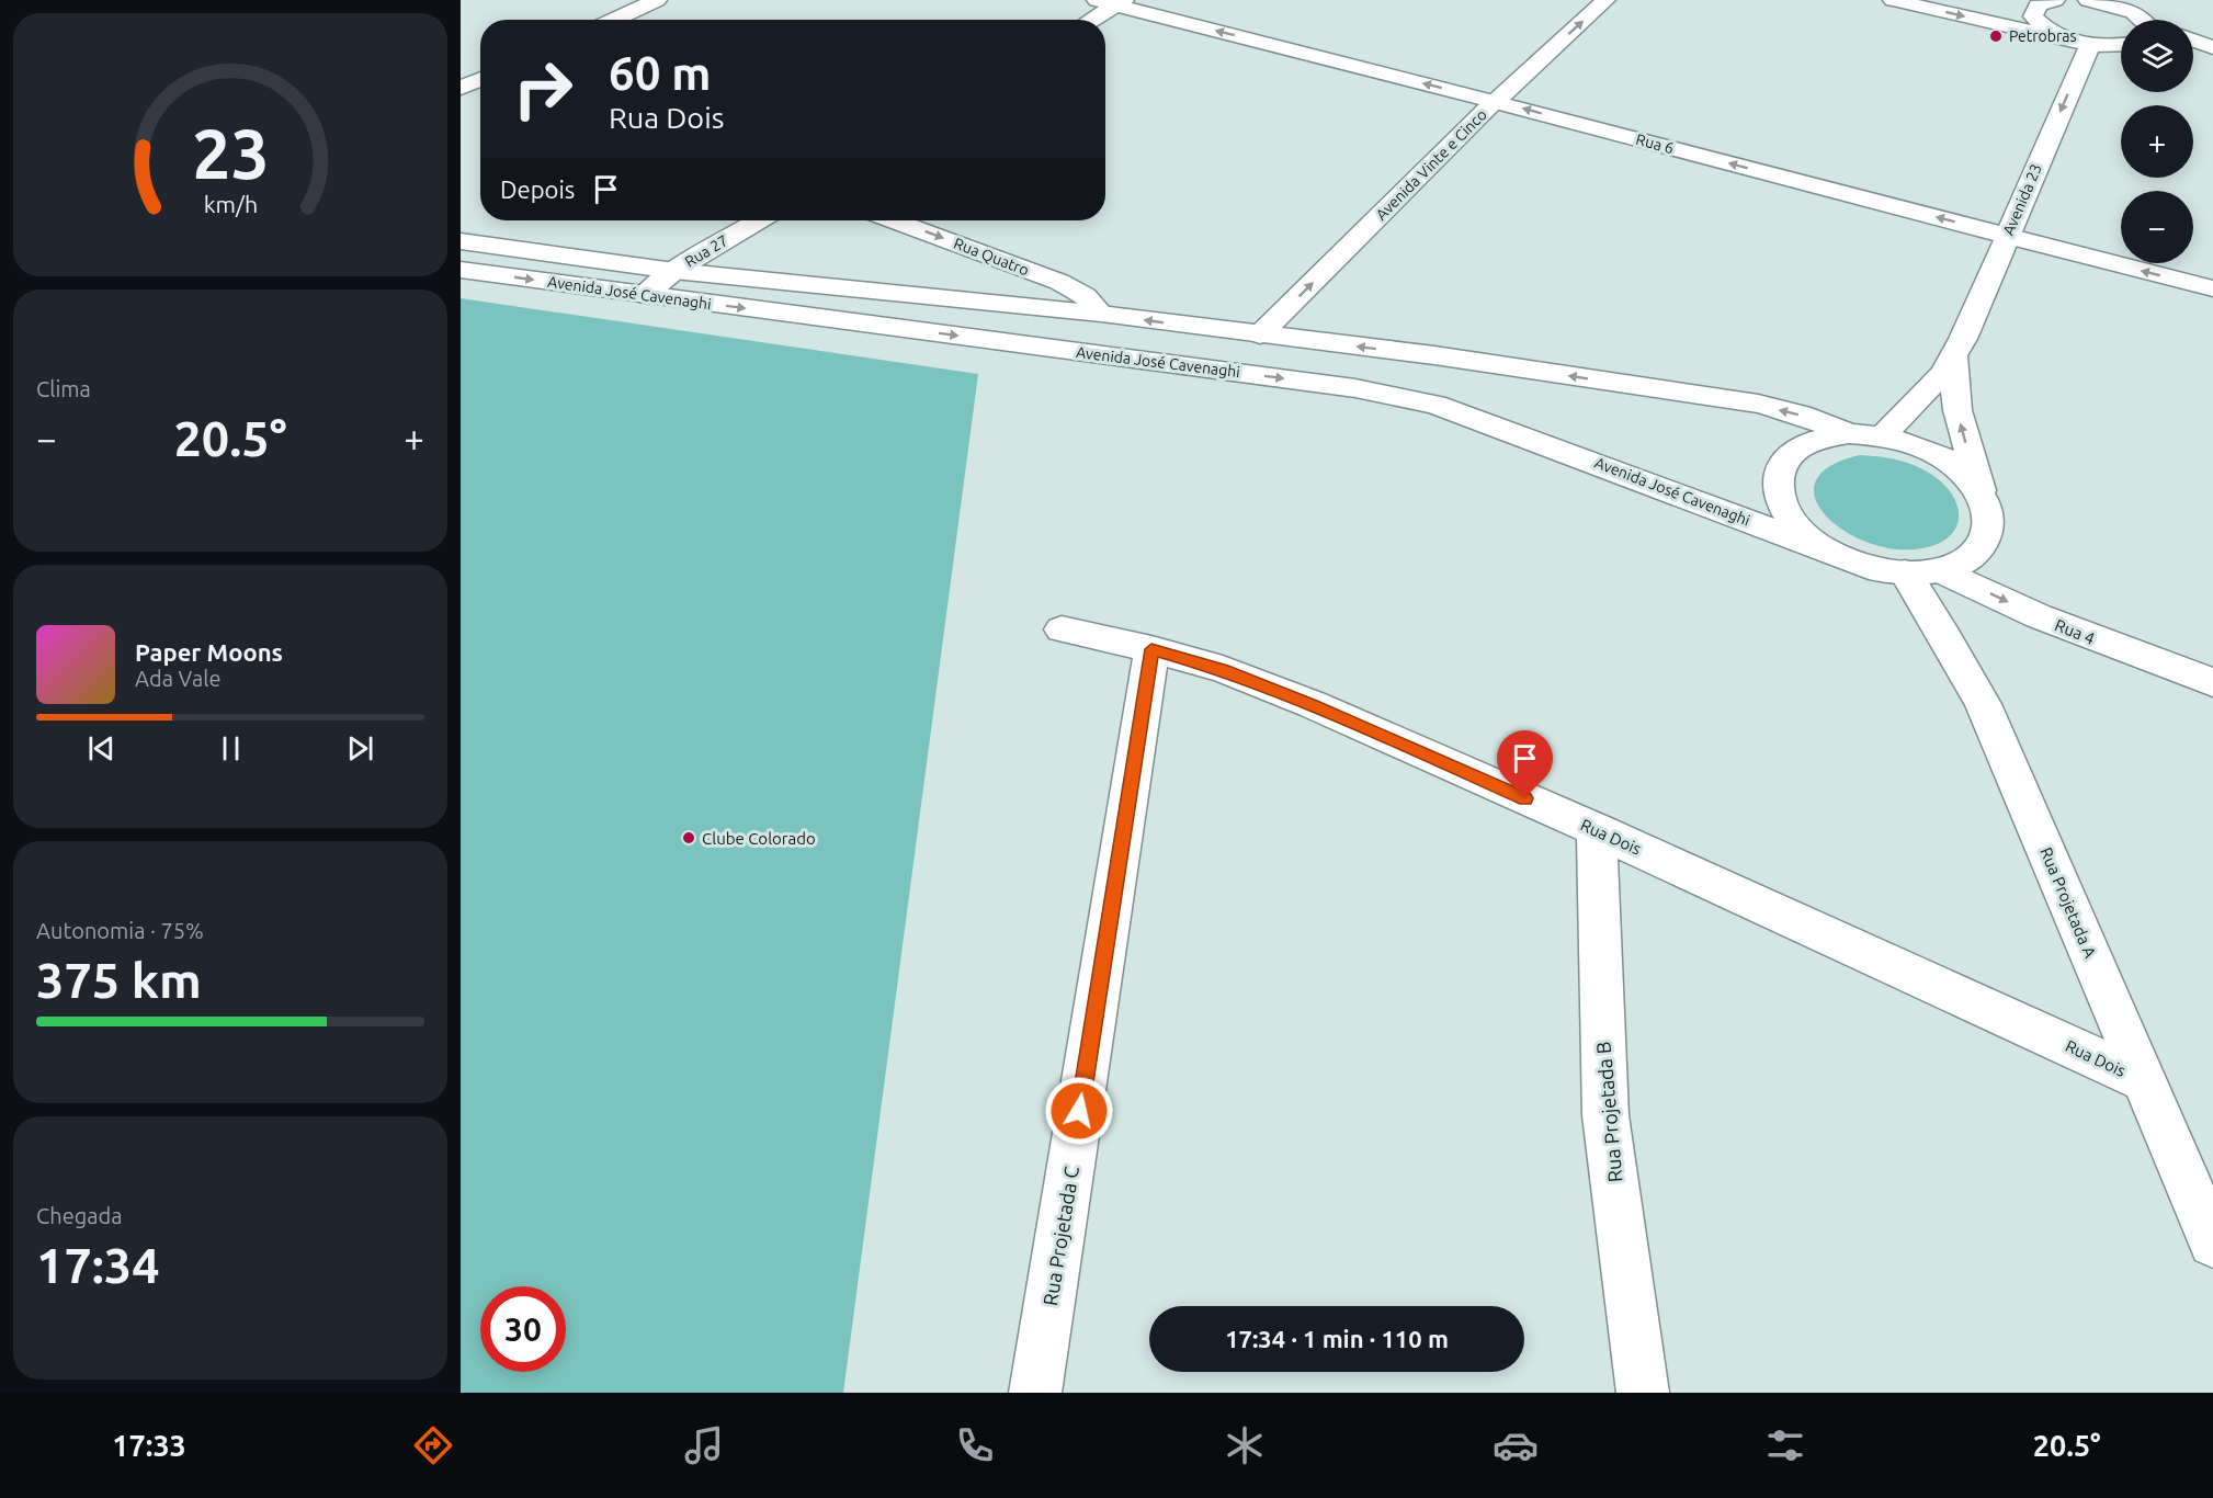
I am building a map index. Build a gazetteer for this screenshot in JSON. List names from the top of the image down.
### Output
{
  "streets": {
    "street": [
      "Rua 6",
      "Avenida Vinte e Cinco",
      "Avenida 23",
      "Rua 27",
      "Rua Quatro",
      "Avenida José Cavenaghi",
      "Rua 4",
      "Rua Dois",
      "Rua Projetada A",
      "Rua Projetada B",
      "Rua Projetada C"
    ]
  },
  "crossings": [
    ["Rua 6", "Avenida Vinte e Cinco"],
    ["Rua 6", "Avenida 23"],
    ["Avenida Vinte e Cinco", "Avenida José Cavenaghi"],
    ["Avenida 23", "Avenida José Cavenaghi"],
    ["Avenida 23", "Rua 4"],
    ["Avenida 23", "Rua Projetada A"],
    ["Rua 27", "Avenida José Cavenaghi"],
    ["Rua Quatro", "Avenida José Cavenaghi"],
    ["Avenida José Cavenaghi", "Rua 4"],
    ["Avenida José Cavenaghi", "Rua Projetada A"],
    ["Rua 4", "Rua Projetada A"],
    ["Rua Dois", "Rua Projetada A"],
    ["Rua Dois", "Rua Projetada B"],
    ["Rua Dois", "Rua Projetada C"]
  ],
  "one_way": [
    "Avenida Vinte e Cinco",
    "Avenida 23",
    "Rua Quatro",
    "Rua 4"
  ],
  "places": ["Petrobras", "Clube Colorado"],
  "page": {
    "map_buttons": ["+", "−"],
    "turn": ["60 m", "Rua Dois"],
    "then": "Depois",
    "tile": [
      "Clima",
      ["Autonomia · 75%", "375 km"],
      ["Chegada", "17:34"]
    ],
    "heat": ["−", "20.5°", "+"],
    "song": ["Paper Moons", "Ada Vale"],
    "limit": "30",
    "trip": "17:34 · 1 min · 110 m",
    "tabs": ["17:33", "20.5°"],
    "gauge": ["23", "km/h"]
  }
}
